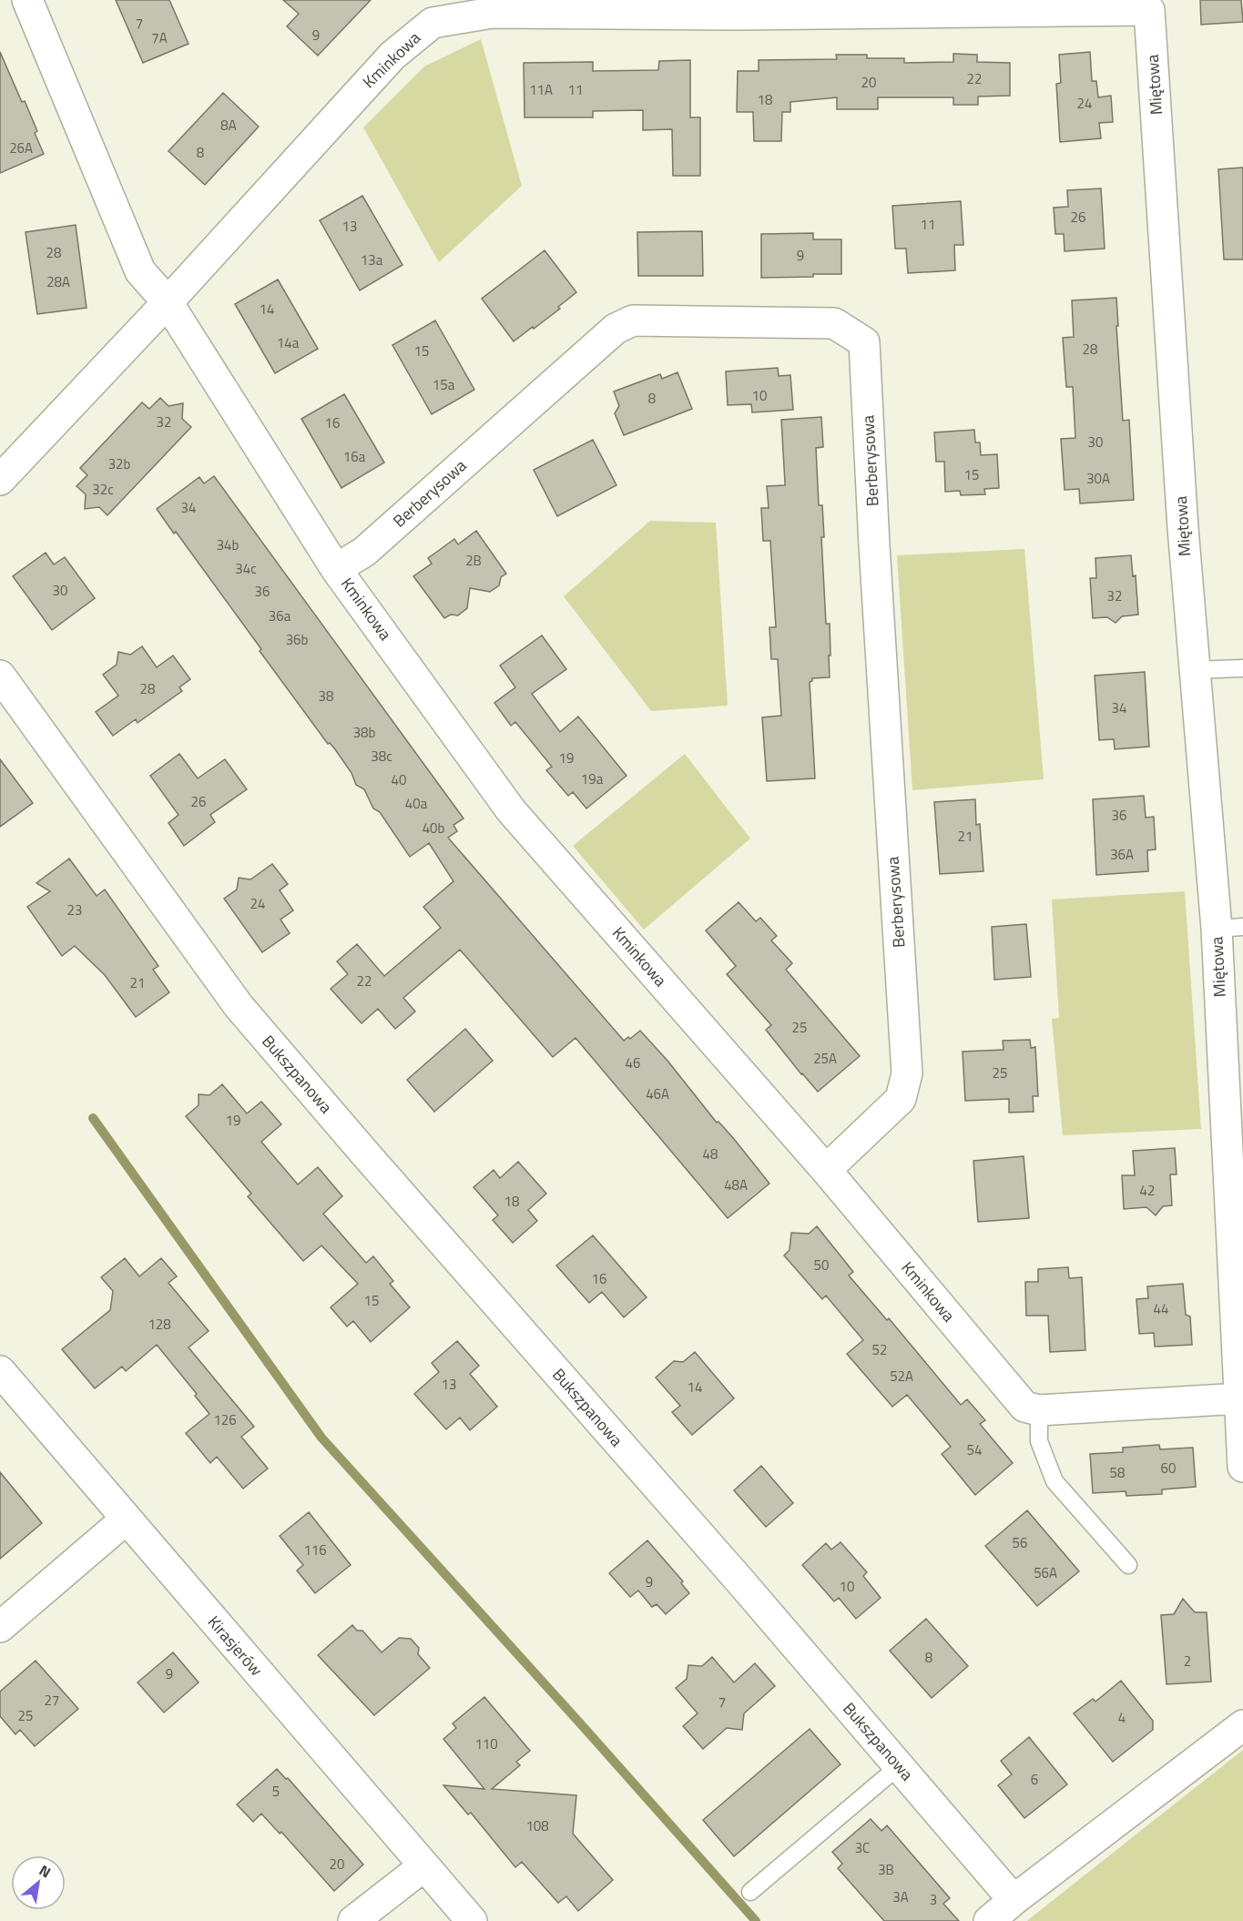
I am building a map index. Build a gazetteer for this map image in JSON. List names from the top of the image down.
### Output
{
  "streets": {
    "street": [
      "Kminkowa",
      "Miętowa",
      "Berberysowa",
      "Bukszpanowa",
      "Kirasjerów"
    ]
  },
  "crossings": [
    ["Kminkowa", "Miętowa"],
    ["Kminkowa", "Berberysowa"]
  ],
  "house_numbers": [
    "7",
    "9",
    "7A",
    "22",
    "20",
    "11A",
    "11",
    "18",
    "24",
    "8A",
    "26A",
    "8",
    "26",
    "11",
    "13",
    "28",
    "9",
    "13a",
    "28A",
    "14",
    "14a",
    "28",
    "15",
    "15a",
    "10",
    "8",
    "32",
    "16",
    "30",
    "16a",
    "32b",
    "15",
    "30A",
    "32c",
    "34",
    "34b",
    "2B",
    "34c",
    "30",
    "36",
    "32",
    "36a",
    "36b",
    "28",
    "38",
    "34",
    "38b",
    "38c",
    "19",
    "19a",
    "40",
    "26",
    "40a",
    "36",
    "40b",
    "21",
    "36A",
    "24",
    "23",
    "22",
    "21",
    "25",
    "25A",
    "46",
    "25",
    "46A",
    "19",
    "48",
    "48A",
    "42",
    "18",
    "50",
    "16",
    "15",
    "44",
    "128",
    "52",
    "52A",
    "13",
    "14",
    "126",
    "54",
    "60",
    "58",
    "56",
    "116",
    "56A",
    "9",
    "10",
    "8",
    "2",
    "9",
    "27",
    "7",
    "25",
    "4",
    "110",
    "6",
    "5",
    "108",
    "3C",
    "20",
    "3B",
    "3A",
    "3"
  ],
  "north": "top right"
}
